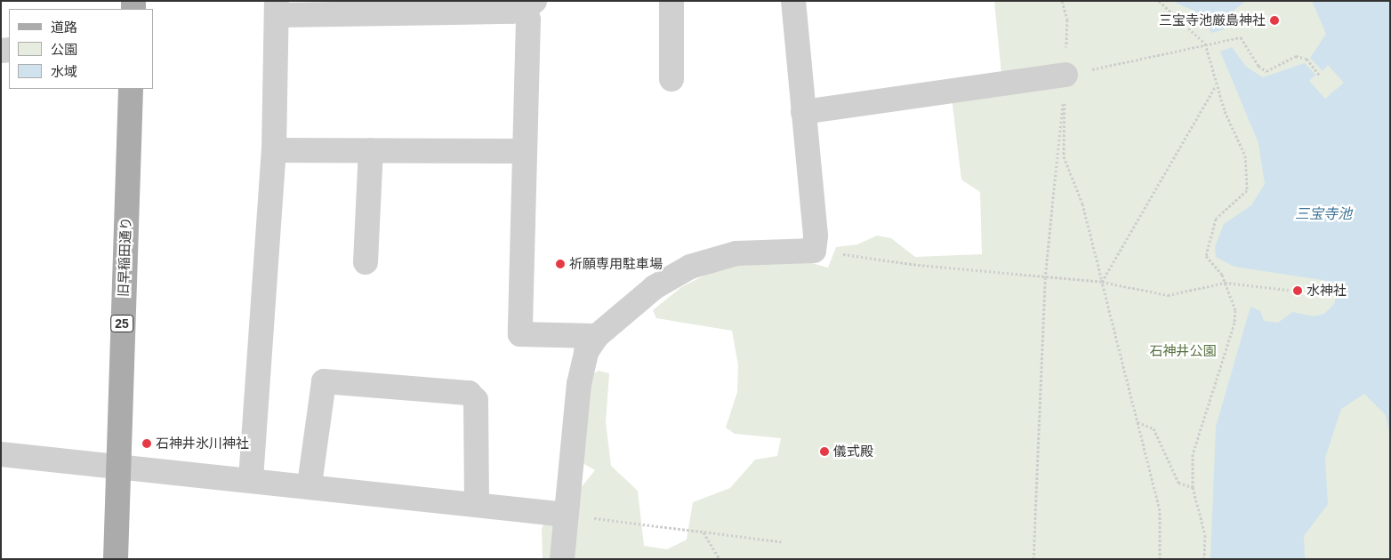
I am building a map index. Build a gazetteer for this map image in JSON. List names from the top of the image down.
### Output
{
  "streets": {
    "main road": ["旧早稲田通り", "25"]
  },
  "water": ["三宝寺池"],
  "parks": ["石神井公園"],
  "places": [
    "三宝寺池厳島神社",
    "祈願専用駐車場",
    "水神社",
    "石神井氷川神社",
    "儀式殿"
  ],
  "legend": ["道路", "公園", "水域"]
}
